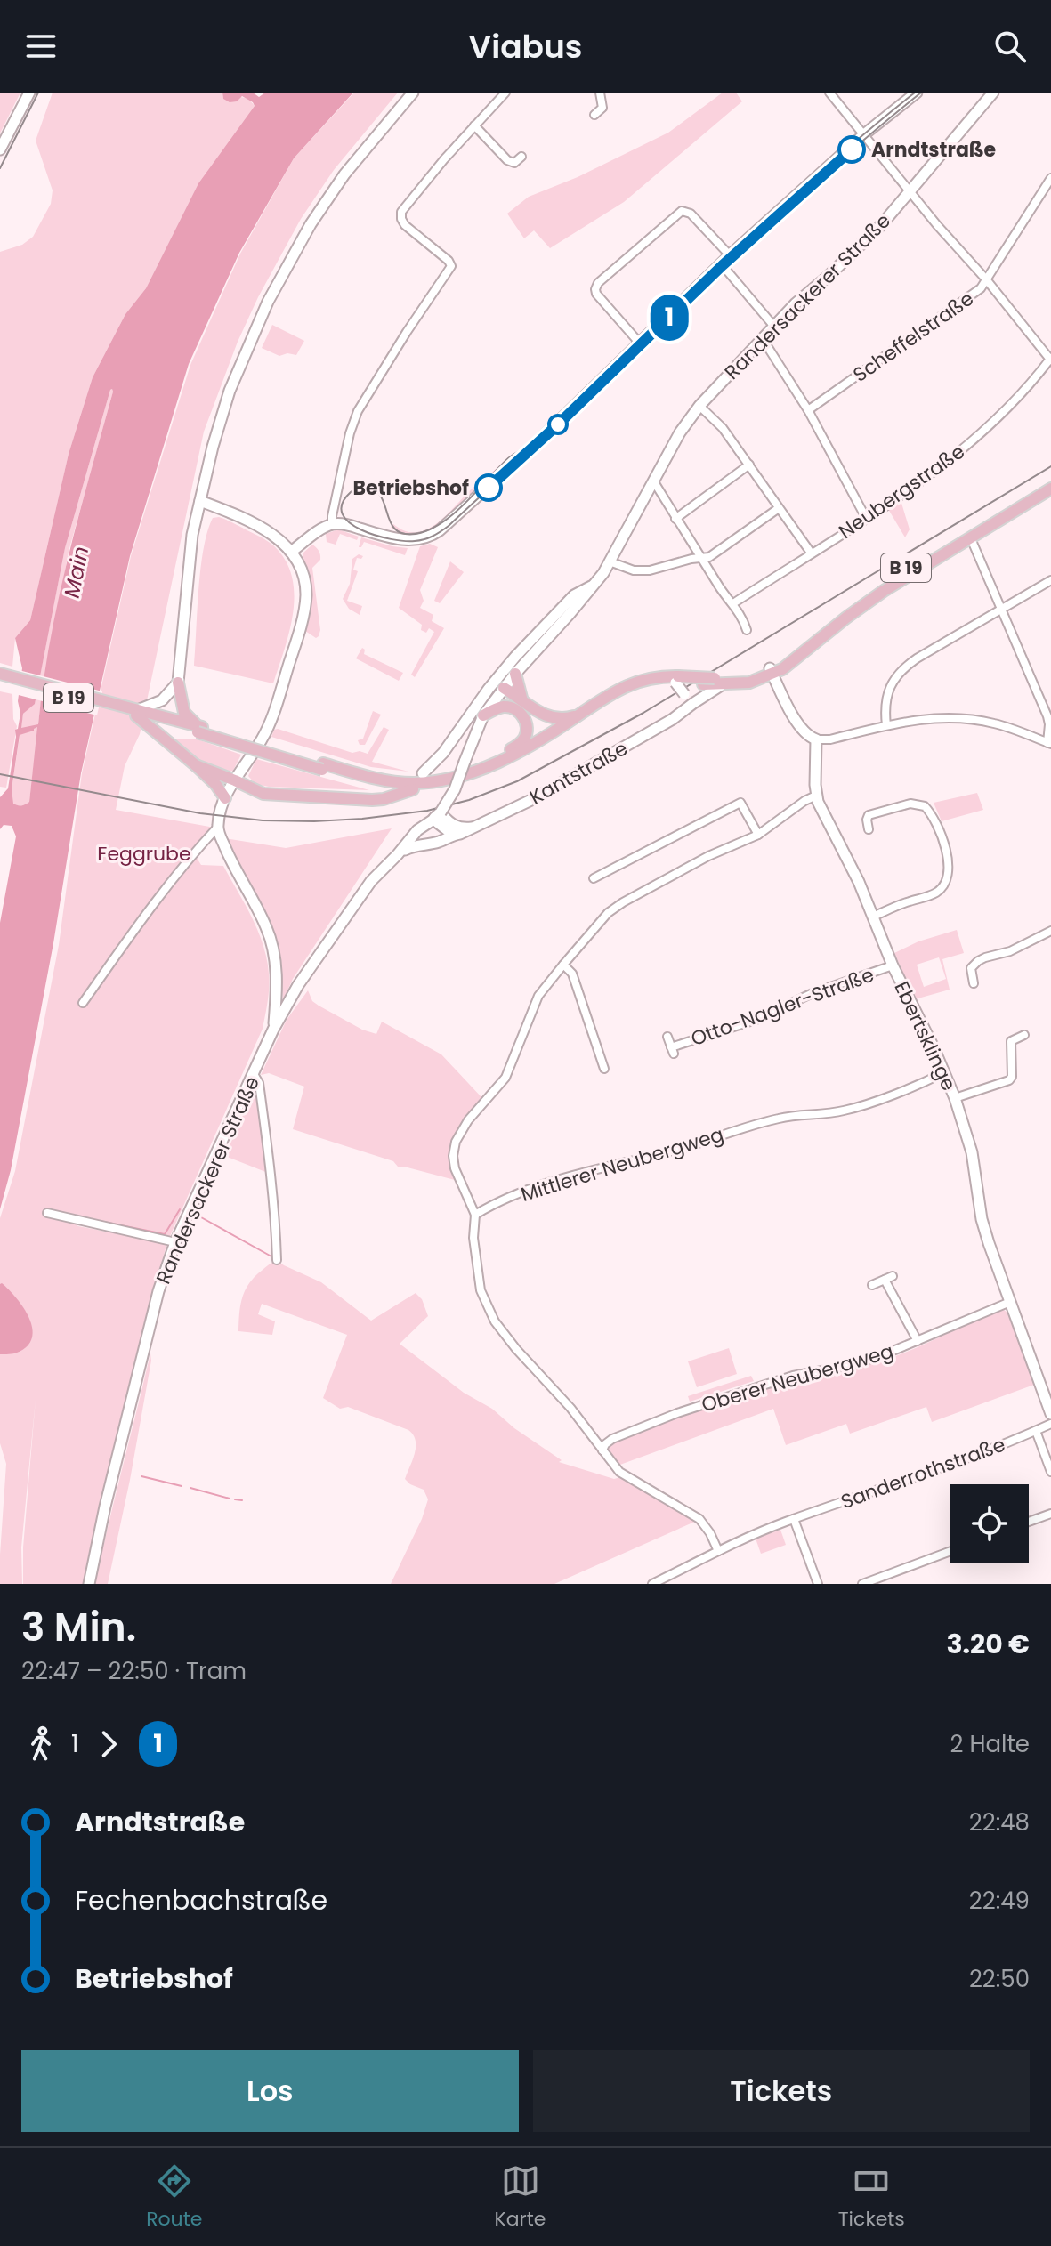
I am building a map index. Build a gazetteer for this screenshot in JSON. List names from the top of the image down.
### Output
{
  "streets": {
    "main road": [
      "Randersackerer Straße",
      "B 19",
      "Kantstraße",
      "Ebertsklinge"
    ],
    "street": [
      "Scheffelstraße",
      "Neubergstraße",
      "Otto-Nagler-Straße",
      "Mittlerer Neubergweg",
      "Oberer Neubergweg",
      "Sanderrothstraße"
    ]
  },
  "crossings": [
    ["Randersackerer Straße", "Kantstraße"],
    ["B 19", "Kantstraße"],
    ["Otto-Nagler-Straße", "Ebertsklinge"],
    ["Ebertsklinge", "Mittlerer Neubergweg"],
    ["Ebertsklinge", "Oberer Neubergweg"]
  ],
  "water": ["Main"],
  "parks": ["Feggrube"],
  "places": ["Arndtstraße", "Betriebshof"],
  "lines": ["tram line 1"],
  "page": {
    "header": "Viabus",
    "on_map": "1",
    "heading": ["3 Min.", "22:47 – 22:50 · Tram", "3.20 €"],
    "legs": ["1", "1", "2 Halte"],
    "list": [
      {
        "name": "Arndtstraße",
        "value": "22:48"
      },
      {
        "name": "Fechenbachstraße",
        "value": "22:49"
      },
      {
        "name": "Betriebshof",
        "value": "22:50"
      }
    ],
    "buttons": ["Los", "Tickets"],
    "tabs": ["Route", "Karte", "Tickets"]
  }
}
